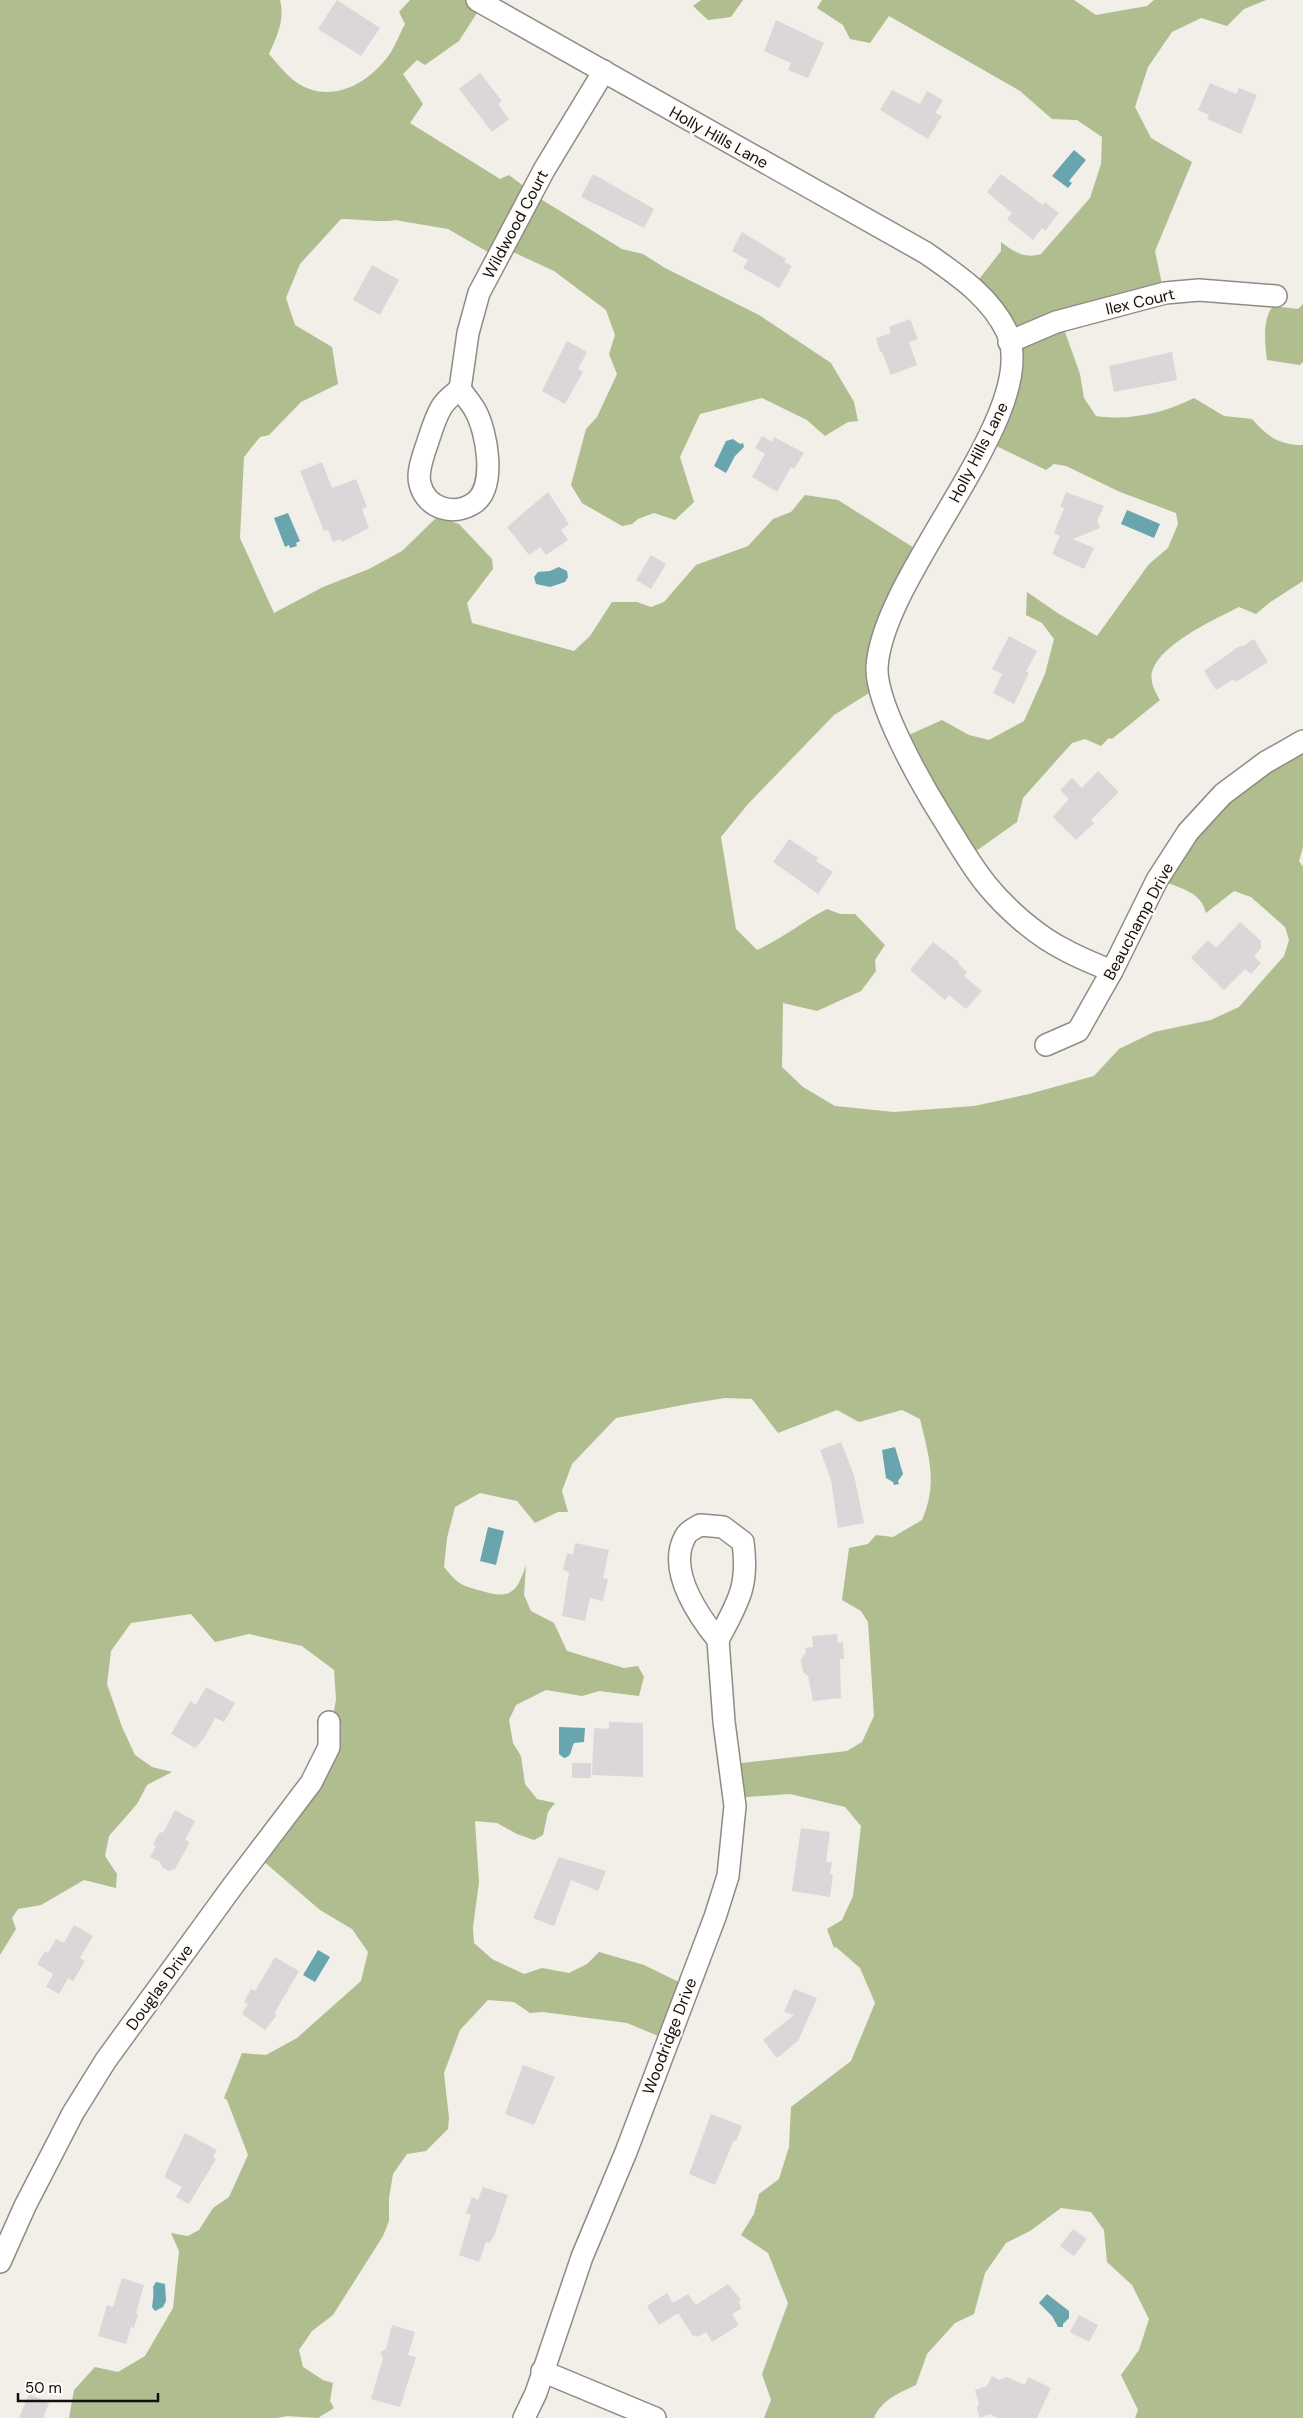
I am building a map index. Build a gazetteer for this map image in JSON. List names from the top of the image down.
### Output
{
  "streets": {
    "street": [
      "Holly Hills Lane",
      "Wildwood Court",
      "Ilex Court",
      "Beauchamp Drive",
      "Douglas Drive",
      "Woodridge Drive"
    ]
  },
  "crossings": [
    ["Holly Hills Lane", "Wildwood Court"],
    ["Holly Hills Lane", "Ilex Court"],
    ["Holly Hills Lane", "Beauchamp Drive"]
  ],
  "scale_bar": "50 m"
}
